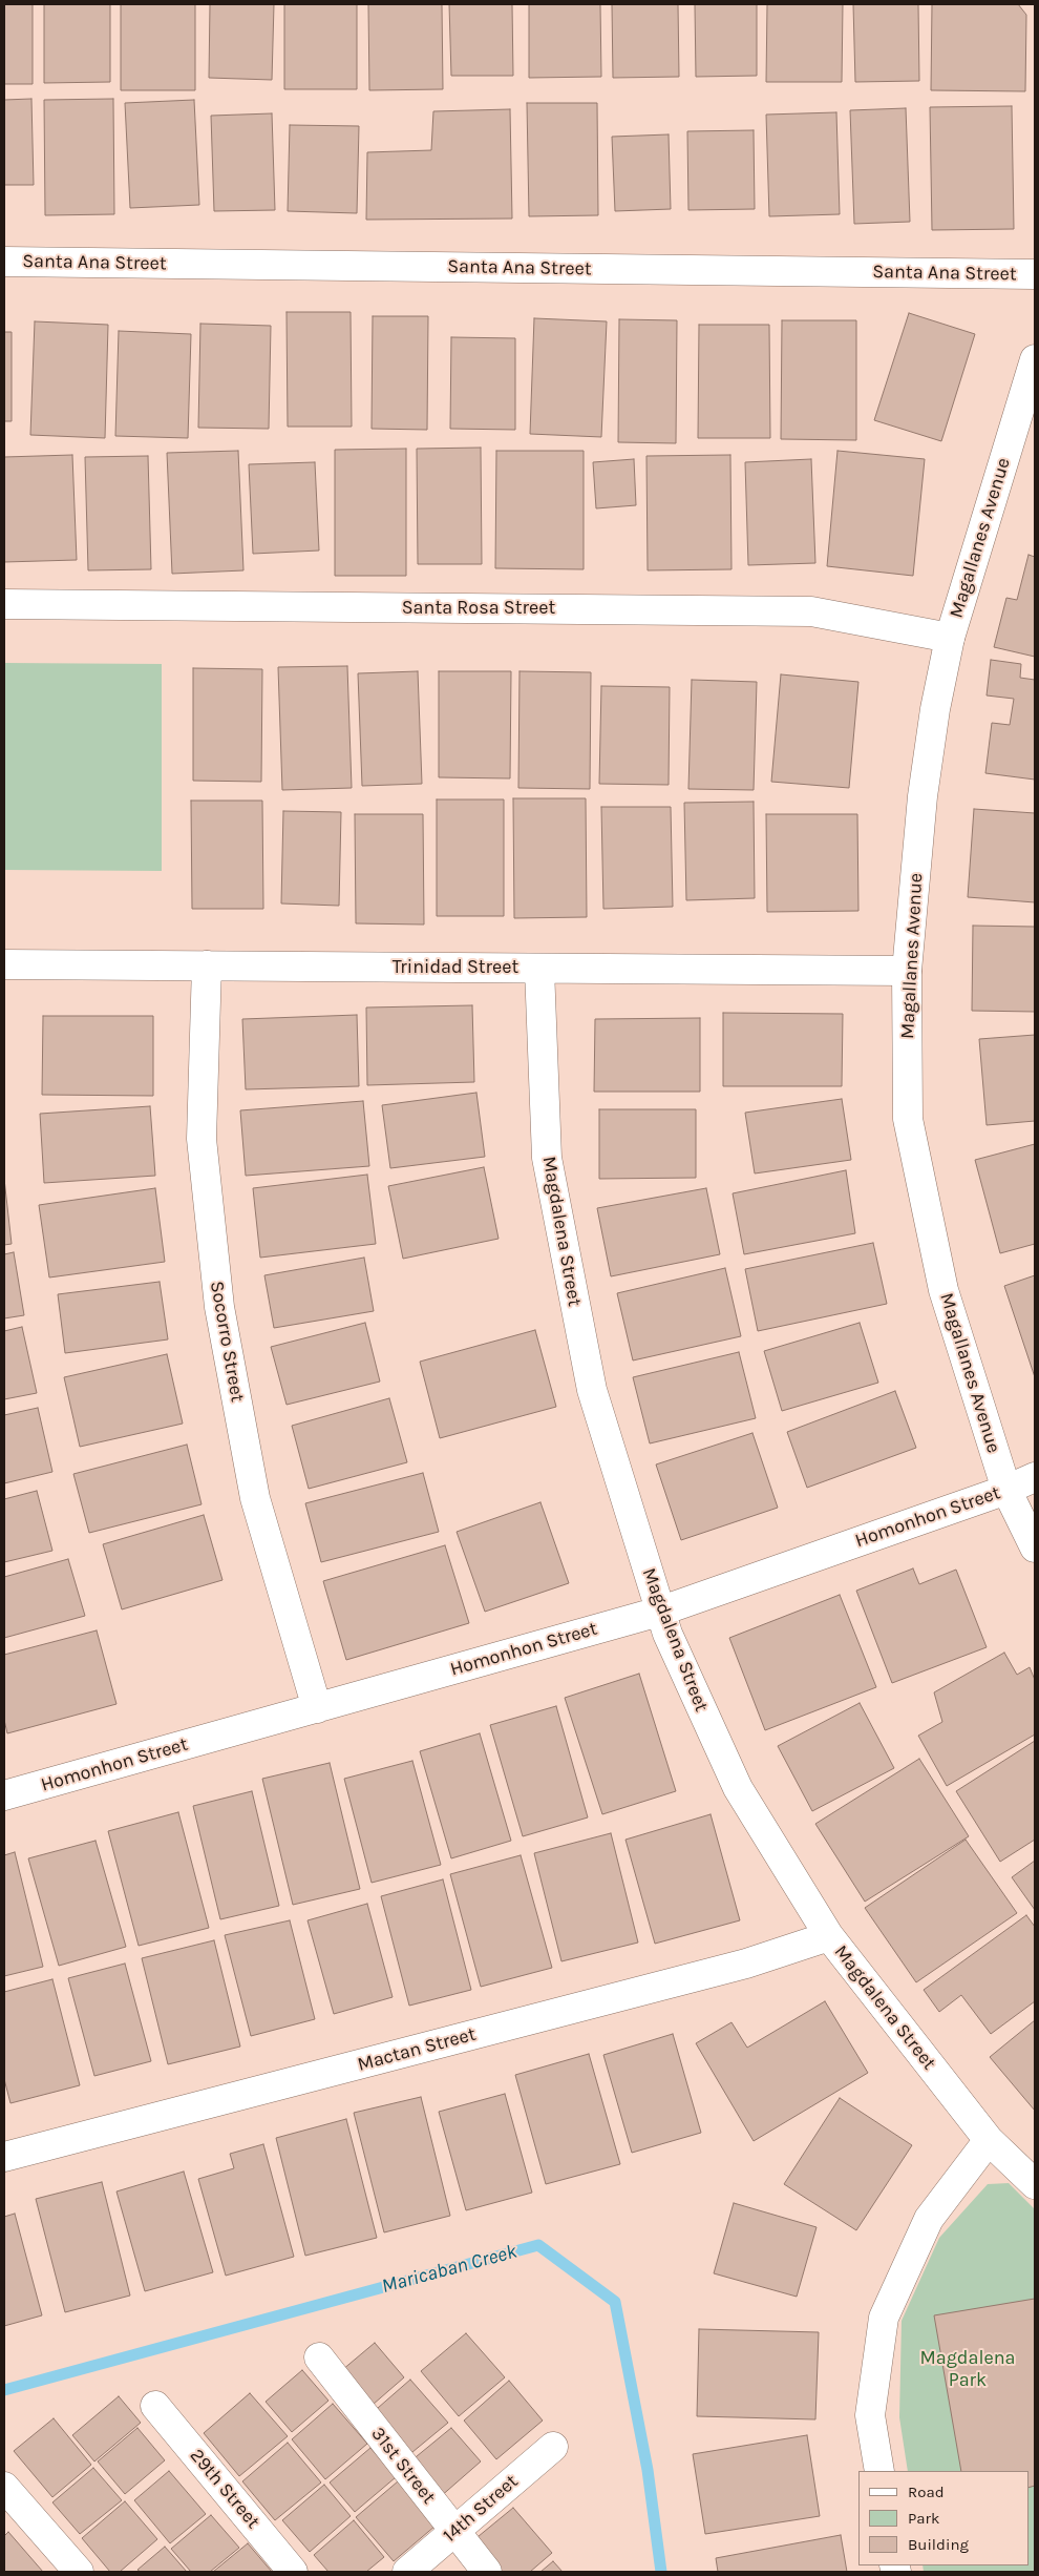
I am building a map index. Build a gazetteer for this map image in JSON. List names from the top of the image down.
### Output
{
  "streets": {
    "street": [
      "Santa Ana Street",
      "Magallanes Avenue",
      "Santa Rosa Street",
      "Trinidad Street",
      "Magdalena Street",
      "Socorro Street",
      "Homonhon Street",
      "Mactan Street",
      "31st Street",
      "29th Street",
      "14th Street"
    ]
  },
  "crossings": [
    ["Magallanes Avenue", "Santa Rosa Street"],
    ["Magallanes Avenue", "Trinidad Street"],
    ["Magallanes Avenue", "Homonhon Street"],
    ["Trinidad Street", "Magdalena Street"],
    ["Trinidad Street", "Socorro Street"],
    ["Magdalena Street", "Homonhon Street"],
    ["Magdalena Street", "Mactan Street"],
    ["Socorro Street", "Homonhon Street"],
    ["31st Street", "14th Street"]
  ],
  "water": ["Maricaban Creek"],
  "parks": ["Magdalena Park"],
  "legend": ["Road", "Park", "Building"]
}
